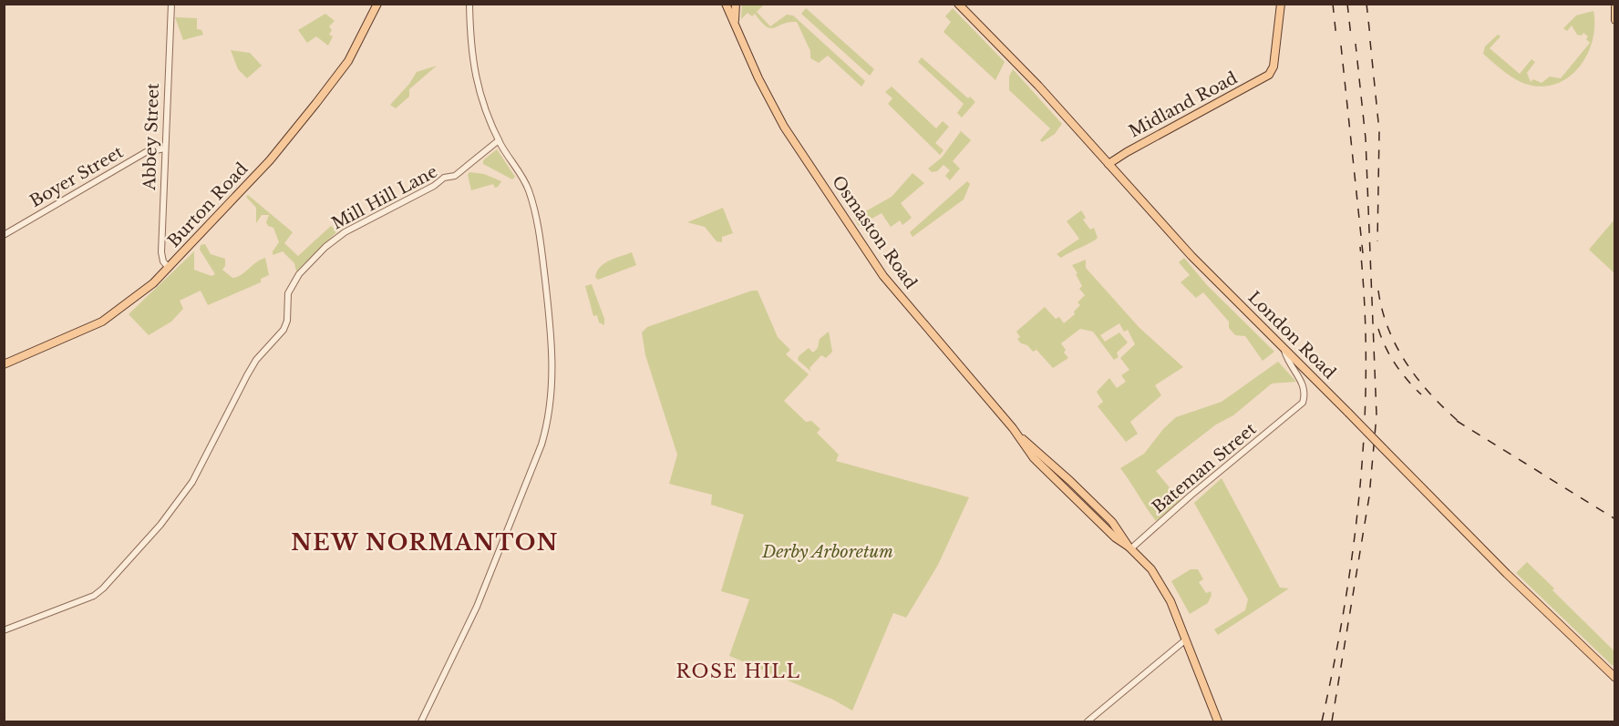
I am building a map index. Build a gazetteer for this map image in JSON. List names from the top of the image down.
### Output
{
  "streets": {
    "main road": [
      "Midland Road",
      "Burton Road",
      "Osmaston Road",
      "London Road"
    ],
    "street": [
      "Abbey Street",
      "Boyer Street",
      "Mill Hill Lane",
      "Bateman Street"
    ]
  },
  "crossings": [
    ["Midland Road", "London Road"],
    ["Abbey Street", "Boyer Street"],
    ["Abbey Street", "Burton Road"],
    ["Osmaston Road", "Bateman Street"],
    ["London Road", "Bateman Street"]
  ],
  "districts": ["NEW NORMANTON", "ROSE HILL"],
  "parks": ["Derby Arboretum"]
}
